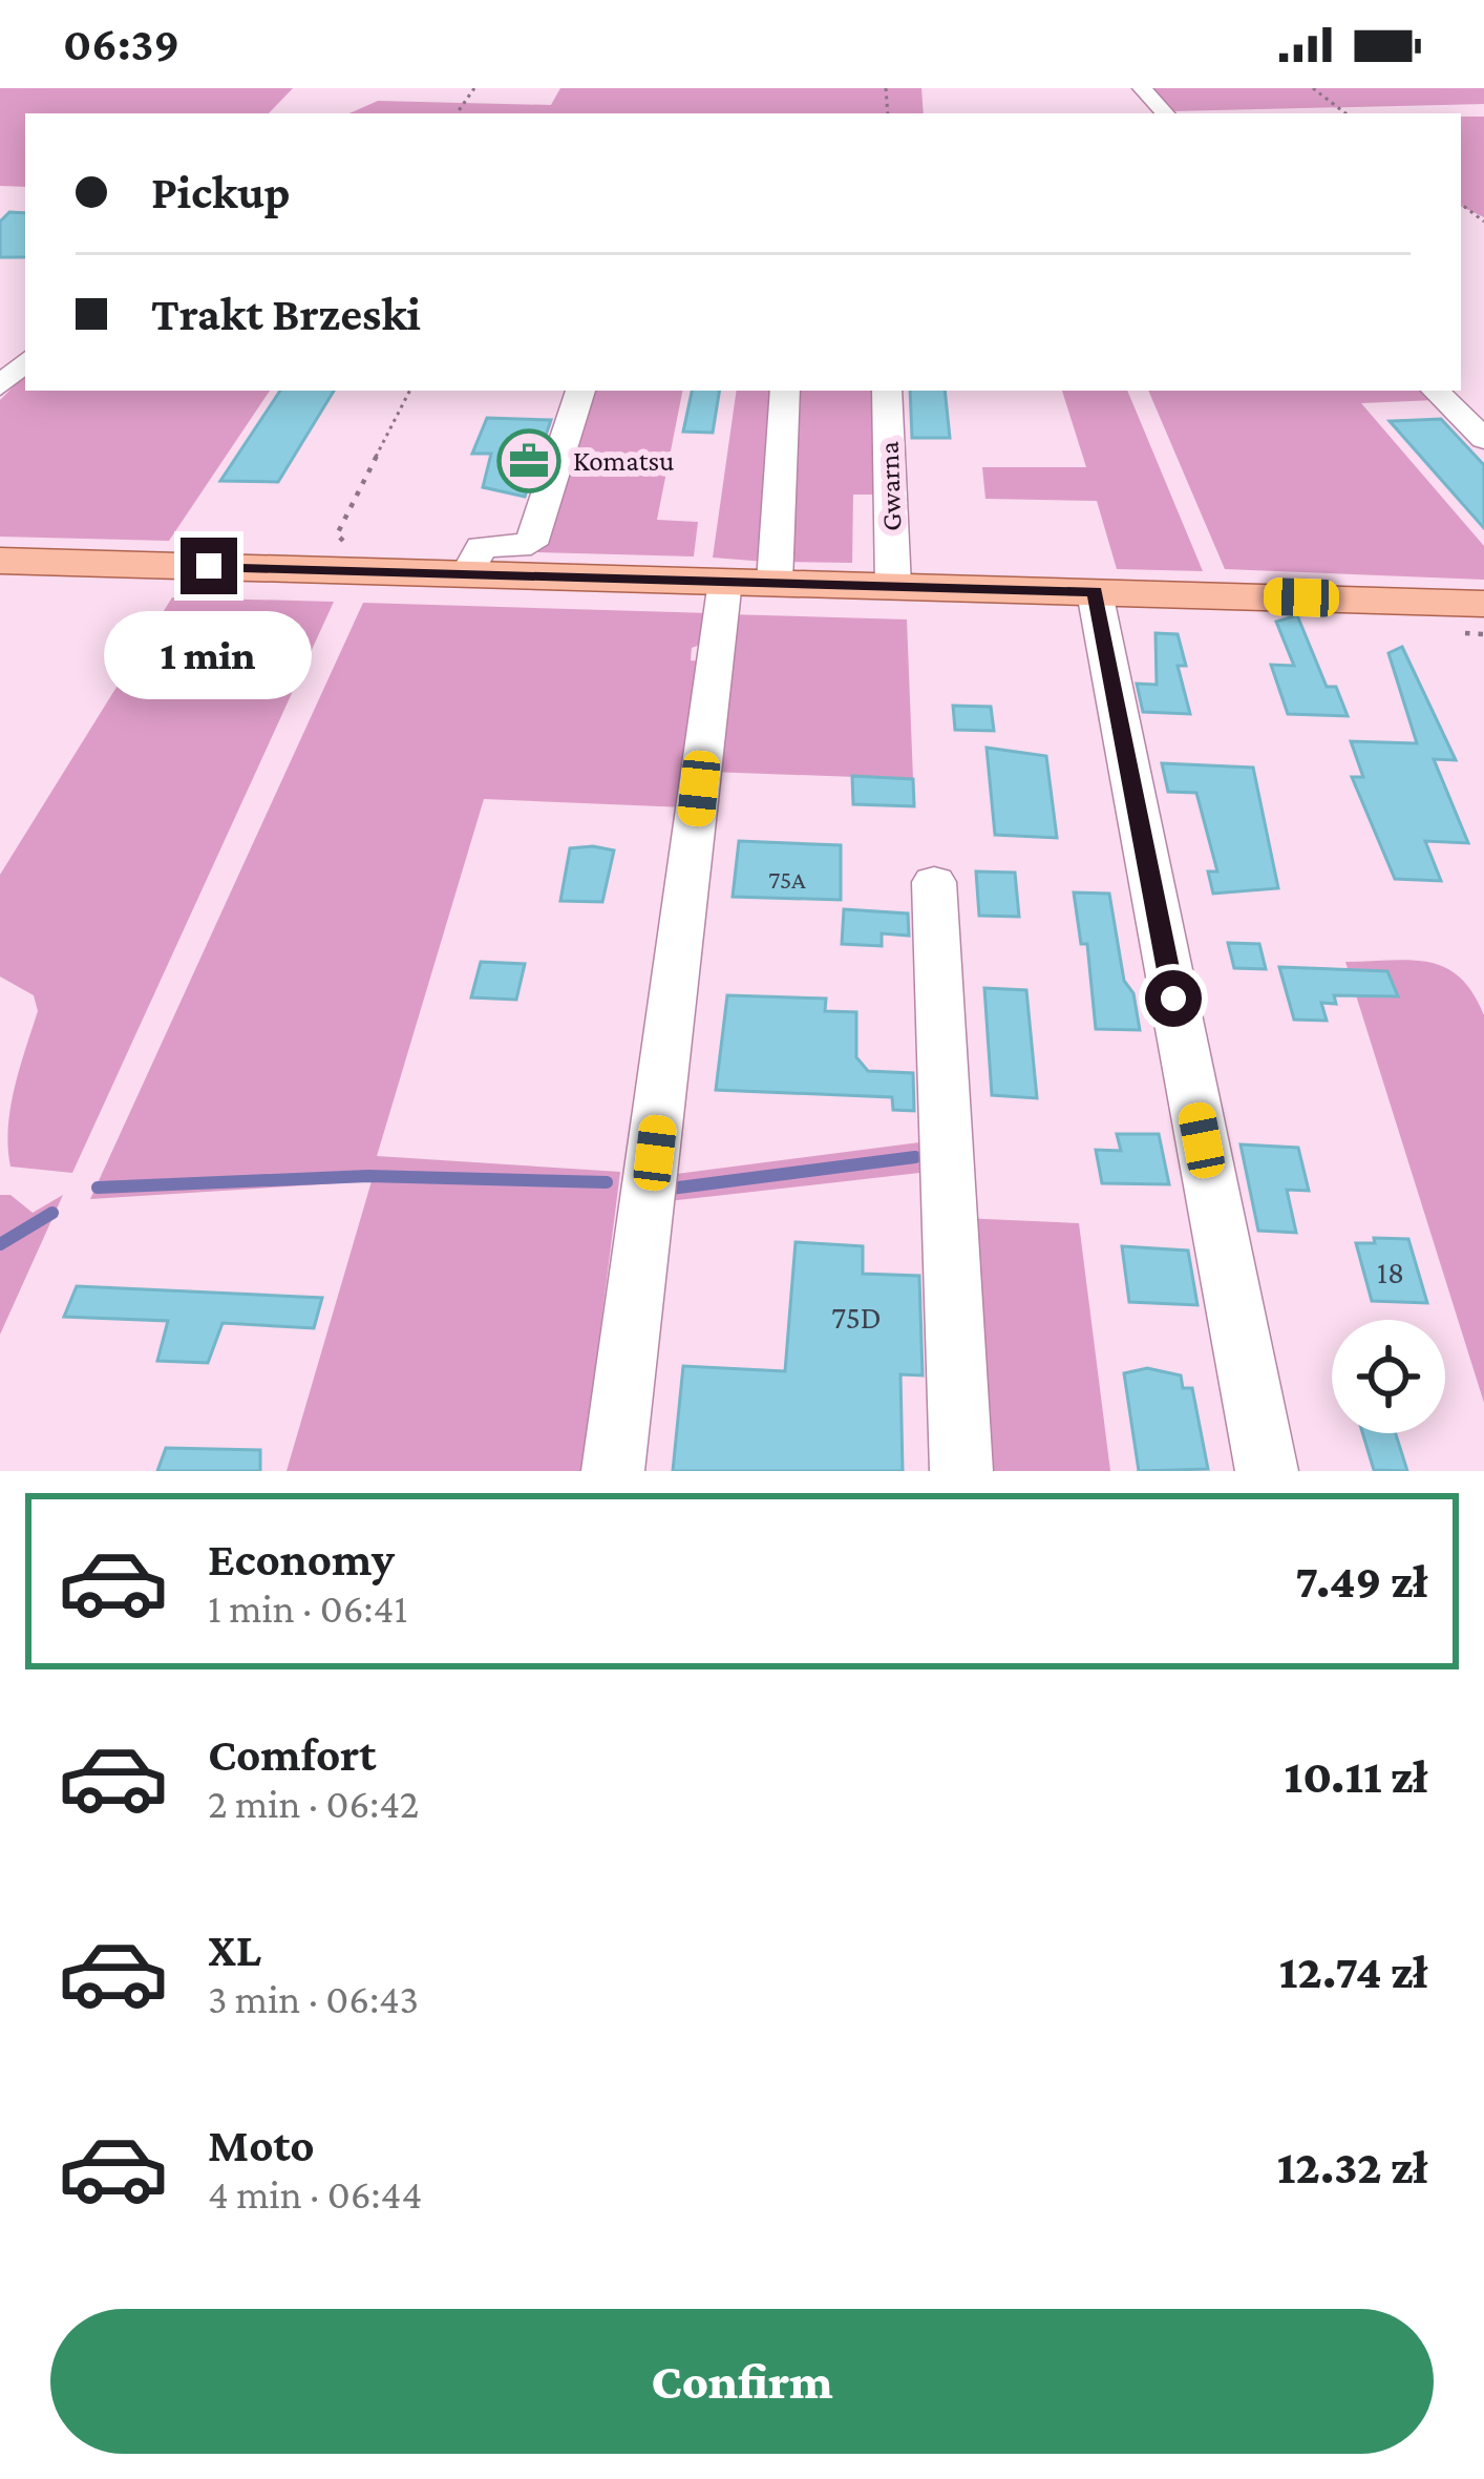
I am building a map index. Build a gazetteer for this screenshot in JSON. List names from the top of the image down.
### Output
{
  "streets": {
    "street": ["Gwarna"]
  },
  "places": {
    "office": ["Komatsu"]
  },
  "house_numbers": ["75A", "18", "75D"],
  "page": {
    "status": "06:39",
    "banner": ["Pickup", "Trakt Brzeski"],
    "bubble": "1 min",
    "list": [
      {
        "name": "Economy",
        "note": "1 min · 06:41",
        "value": "7.49 zł"
      },
      {
        "name": "Comfort",
        "note": "2 min · 06:42",
        "value": "10.11 zł"
      },
      {
        "name": "XL",
        "note": "3 min · 06:43",
        "value": "12.74 zł"
      },
      {
        "name": "Moto",
        "note": "4 min · 06:44",
        "value": "12.32 zł"
      }
    ],
    "buttons": "Confirm"
  }
}
